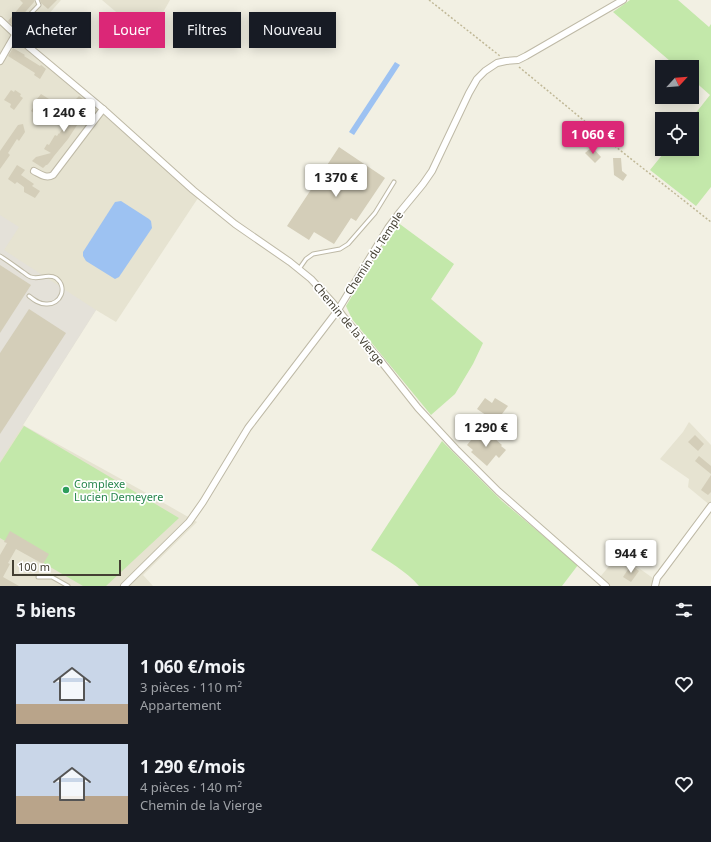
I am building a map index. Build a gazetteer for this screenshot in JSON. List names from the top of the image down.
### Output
{
  "streets": {
    "street": ["Chemin du Temple", "Chemin de la Vierge"]
  },
  "crossings": [
    ["Chemin du Temple", "Chemin de la Vierge"]
  ],
  "places": ["Complexe Lucien Demeyere"],
  "scale_bar": "100 m",
  "north": "top right",
  "page": {
    "chip": [
      "Acheter",
      "Louer",
      "Filtres",
      "Nouveau"
    ],
    "price": [
      "1 240 €",
      "1 060 €",
      "1 370 €",
      "1 290 €",
      "944 €"
    ],
    "scale": "100 m",
    "heading": "5 biens",
    "list": [
      {
        "name": "1 060 €/mois",
        "note": "3 pièces · 110 m² · Appartement"
      },
      {
        "name": "1 290 €/mois",
        "note": "4 pièces · 140 m² · Chemin de la Vierge"
      }
    ]
  }
}
